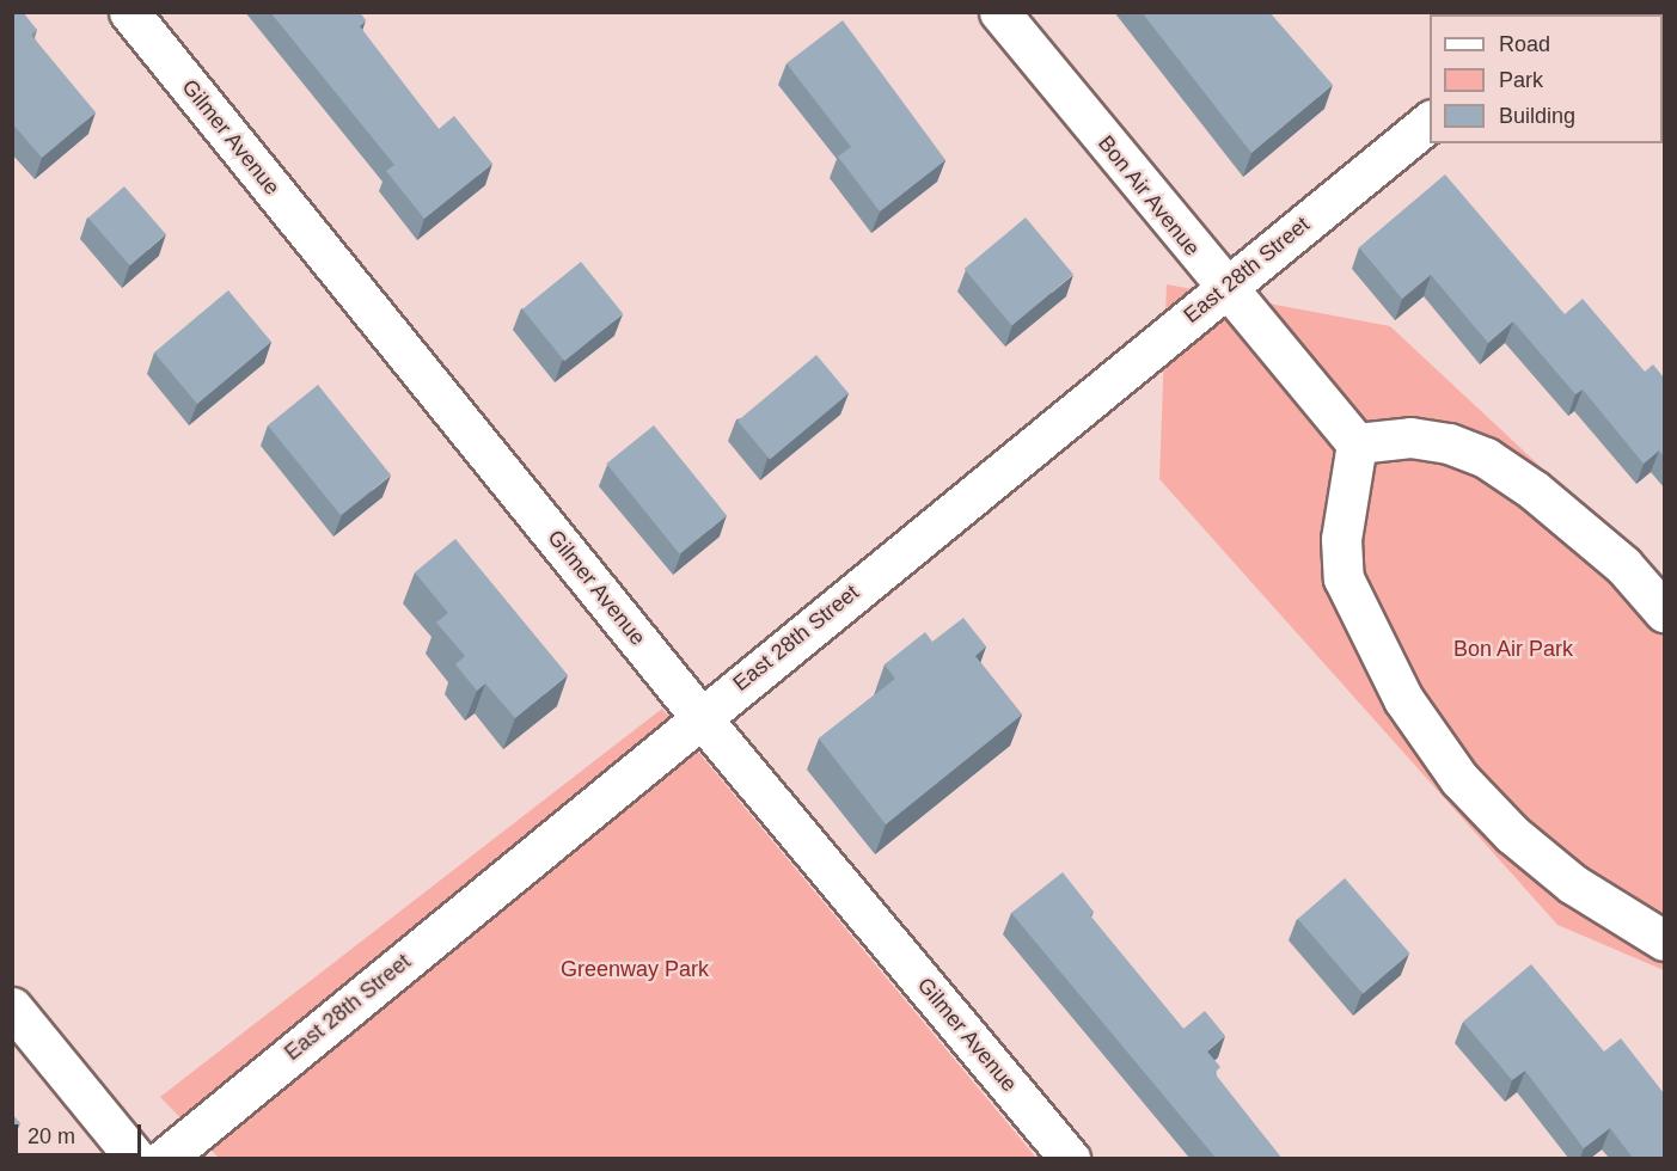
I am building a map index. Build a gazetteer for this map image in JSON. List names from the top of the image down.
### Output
{
  "streets": {
    "street": ["Gilmer Avenue", "Bon Air Avenue", "East 28th Street"]
  },
  "crossings": [
    ["Gilmer Avenue", "East 28th Street"],
    ["Bon Air Avenue", "East 28th Street"]
  ],
  "parks": ["Bon Air Park", "Greenway Park"],
  "legend": ["Road", "Park", "Building"],
  "scale_bar": "20 m"
}
